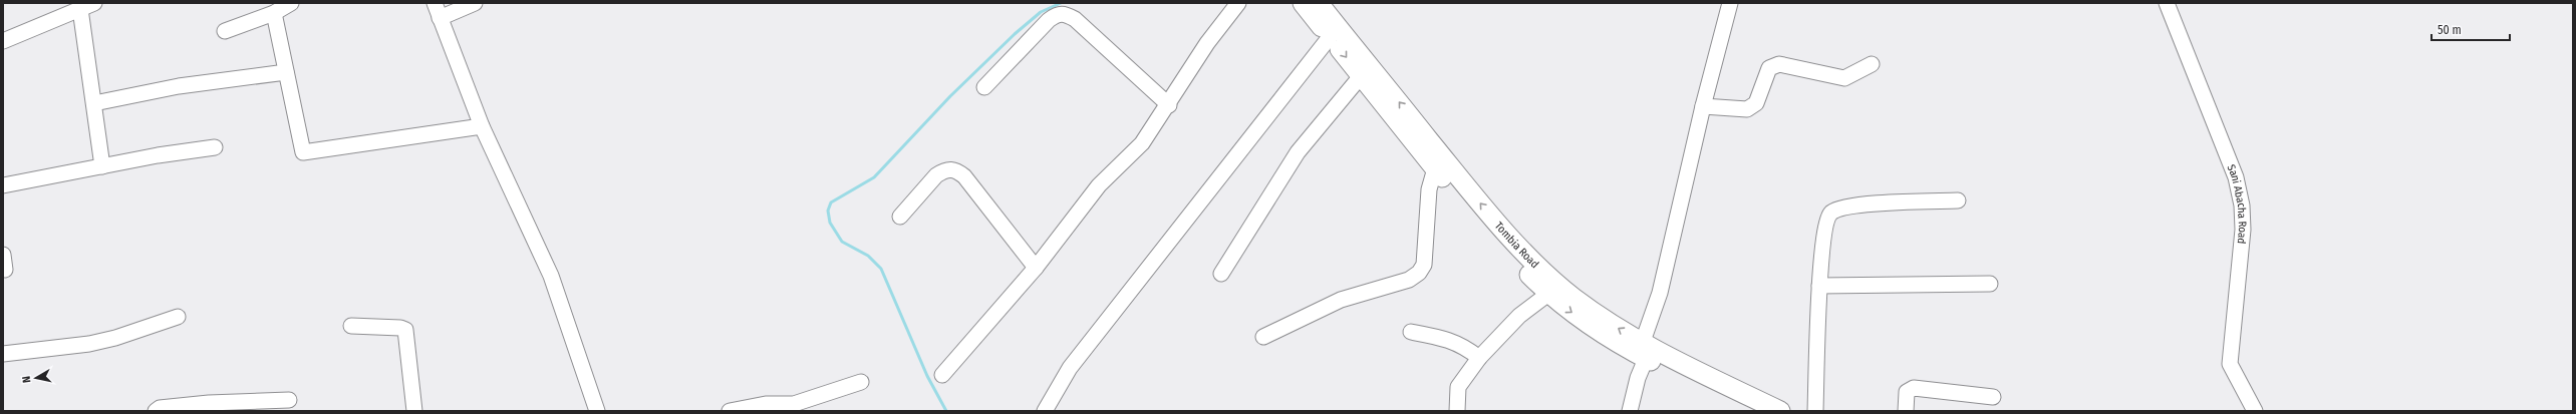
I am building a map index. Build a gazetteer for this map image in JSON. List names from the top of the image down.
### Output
{
  "streets": {
    "main road": ["Tombia Road"],
    "street": ["Sani Abacha Road"]
  },
  "scale_bar": "50 m",
  "north": "left"
}
